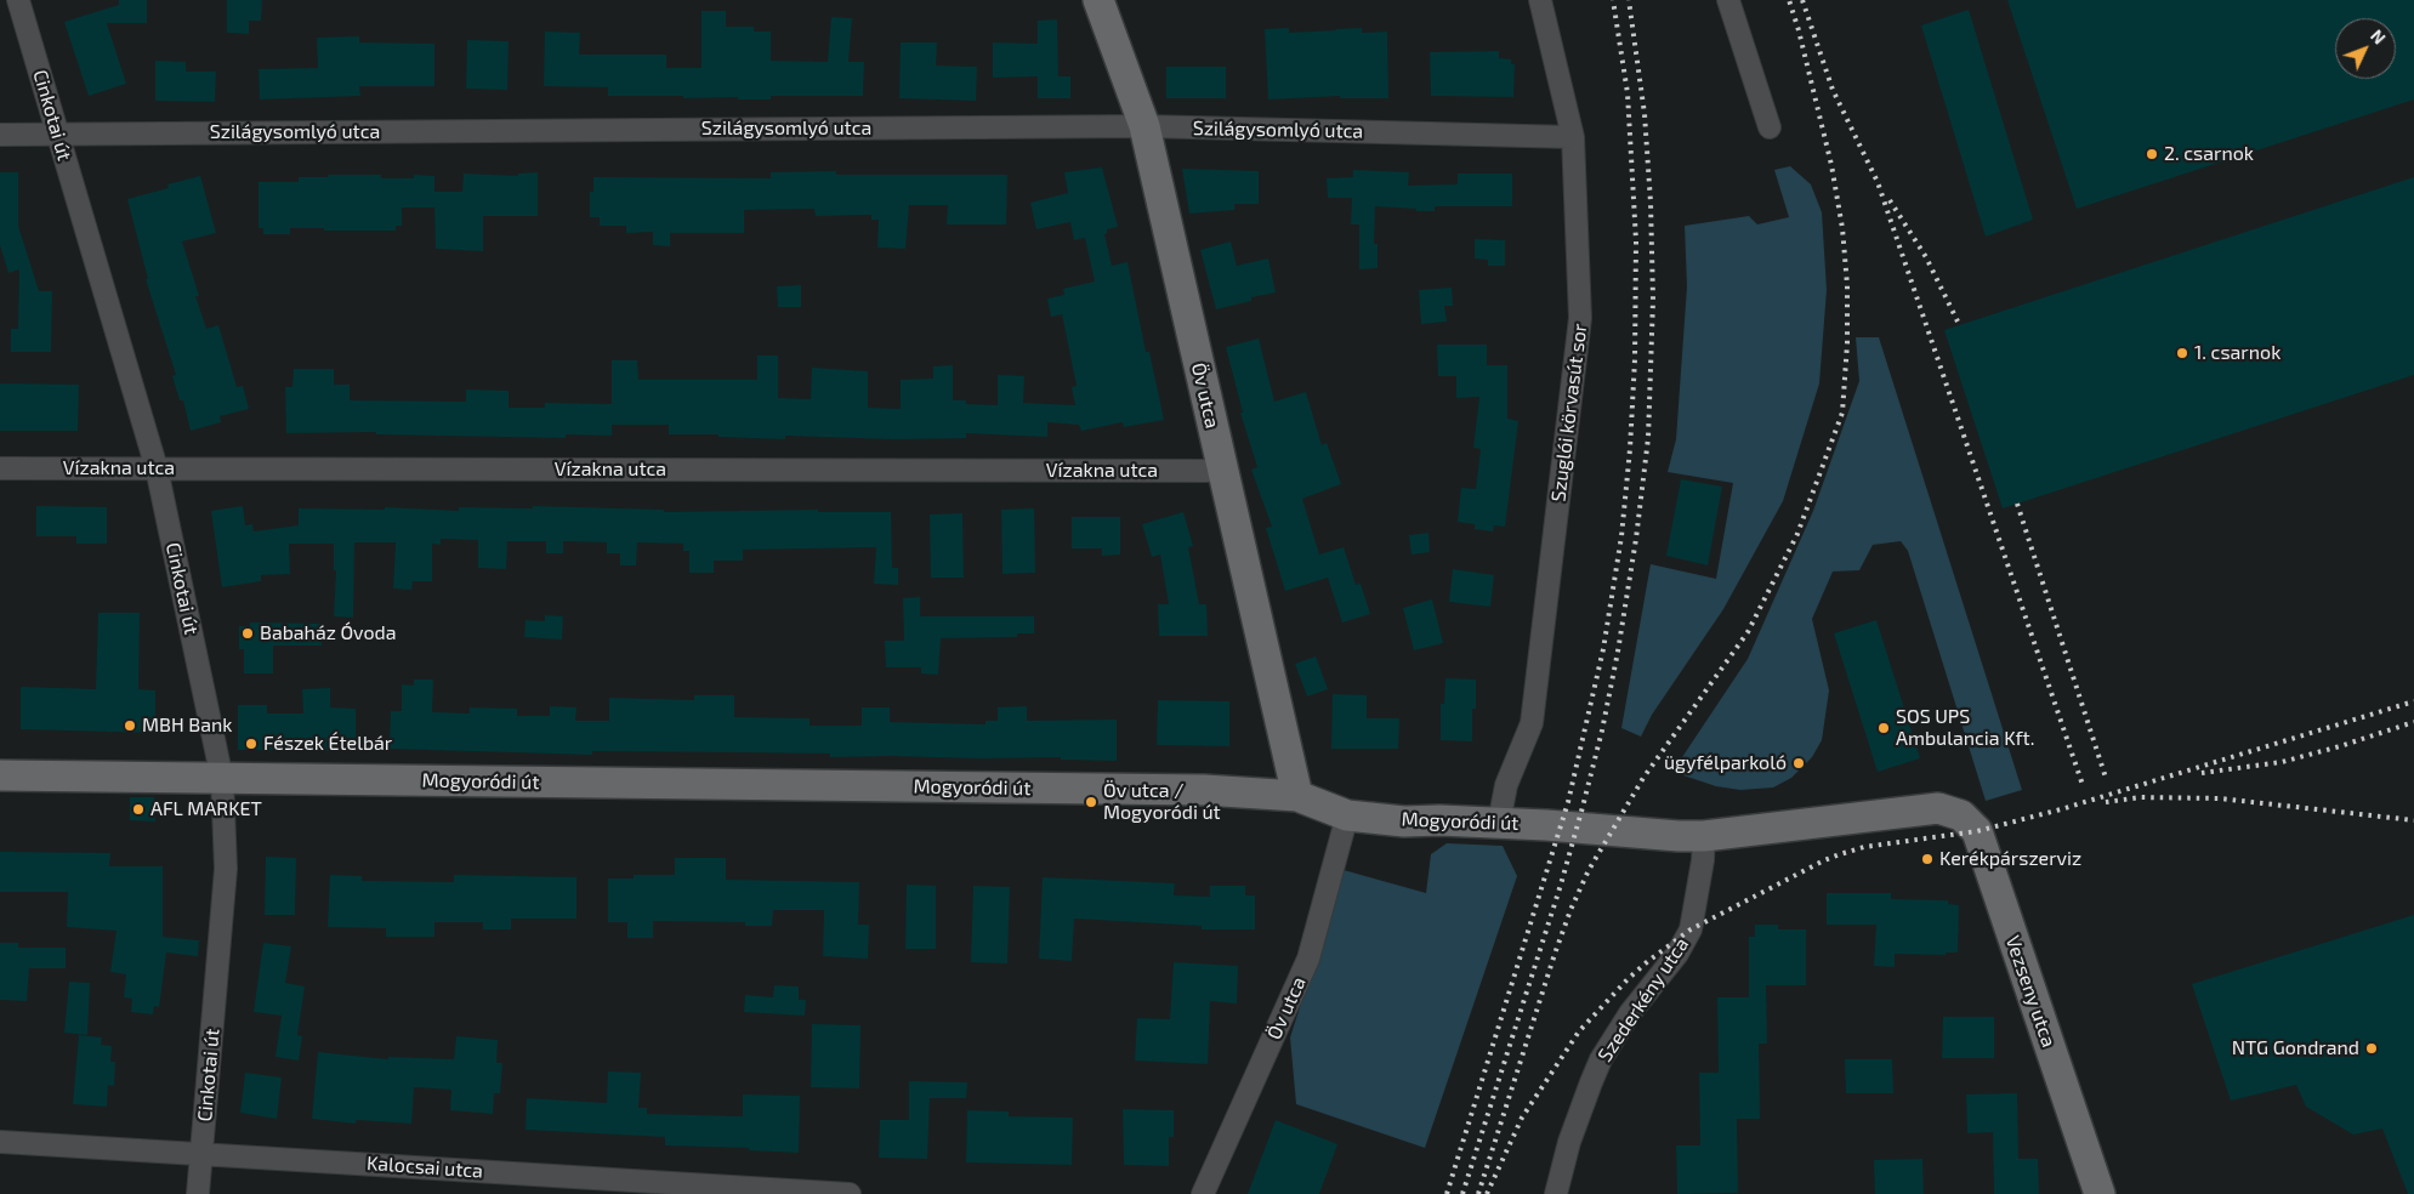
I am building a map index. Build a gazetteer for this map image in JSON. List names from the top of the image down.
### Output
{
  "streets": {
    "street": [
      "Cinkotai út",
      "Szilágysomlyó utca",
      "Öv utca",
      "Szuglói körvasút sor",
      "Vízakna utca",
      "Mogyoródi út",
      "Vezseny utca",
      "Szederkény utca",
      "Kalocsai utca"
    ]
  },
  "crossings": [
    ["Cinkotai út", "Szilágysomlyó utca"],
    ["Cinkotai út", "Vízakna utca"],
    ["Cinkotai út", "Mogyoródi út"],
    ["Cinkotai út", "Kalocsai utca"],
    ["Szilágysomlyó utca", "Öv utca"],
    ["Szilágysomlyó utca", "Szuglói körvasút sor"],
    ["Öv utca", "Vízakna utca"],
    ["Öv utca", "Mogyoródi út"],
    ["Szuglói körvasút sor", "Mogyoródi út"],
    ["Mogyoródi út", "Vezseny utca"],
    ["Mogyoródi út", "Szederkény utca"]
  ],
  "places": [
    "2. csarnok",
    "1. csarnok",
    "Babaház Óvoda",
    "MBH Bank",
    "SOS UPS Ambulancia Kft.",
    "Fészek Ételbár",
    "ügyfélparkoló",
    "Öv utca / Mogyoródi út",
    "AFL MARKET",
    "Kerékpárszerviz",
    "NTG Gondrand"
  ],
  "north": "top right"
}
